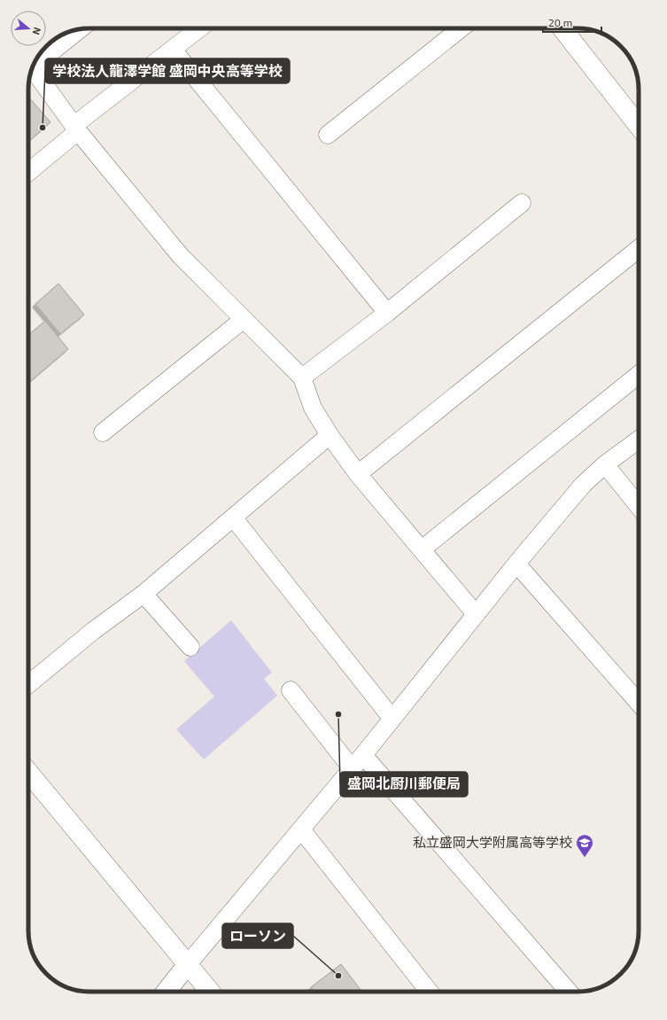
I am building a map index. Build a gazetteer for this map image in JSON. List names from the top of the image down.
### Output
{
  "places": {
    "other": ["学校法人龍澤学館 盛岡中央高等学校", "盛岡北厨川郵便局", "ローソン"],
    "school or university": ["私立盛岡大学附属高等学校"]
  },
  "scale_bar": "20 m",
  "north": "right"
}
